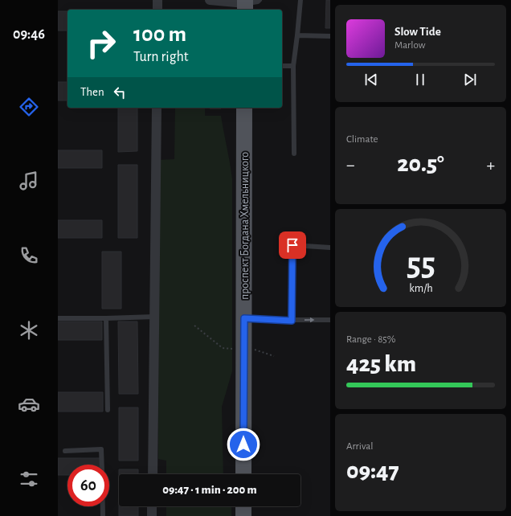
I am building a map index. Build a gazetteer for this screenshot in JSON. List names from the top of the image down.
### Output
{
  "streets": {
    "main road": ["проспект Богдана Хмельницкого"]
  },
  "page": {
    "tabs": "09:46",
    "turn": ["100 m", "Turn right"],
    "song": ["Slow Tide", "Marlow"],
    "then": "Then",
    "tile": [
      "Climate",
      ["Range · 85%", "425 km"],
      ["Arrival", "09:47"]
    ],
    "heat": ["−", "20.5°", "+"],
    "limit": "60",
    "trip": "09:47 · 1 min · 200 m",
    "gauge": ["55", "km/h"]
  }
}
